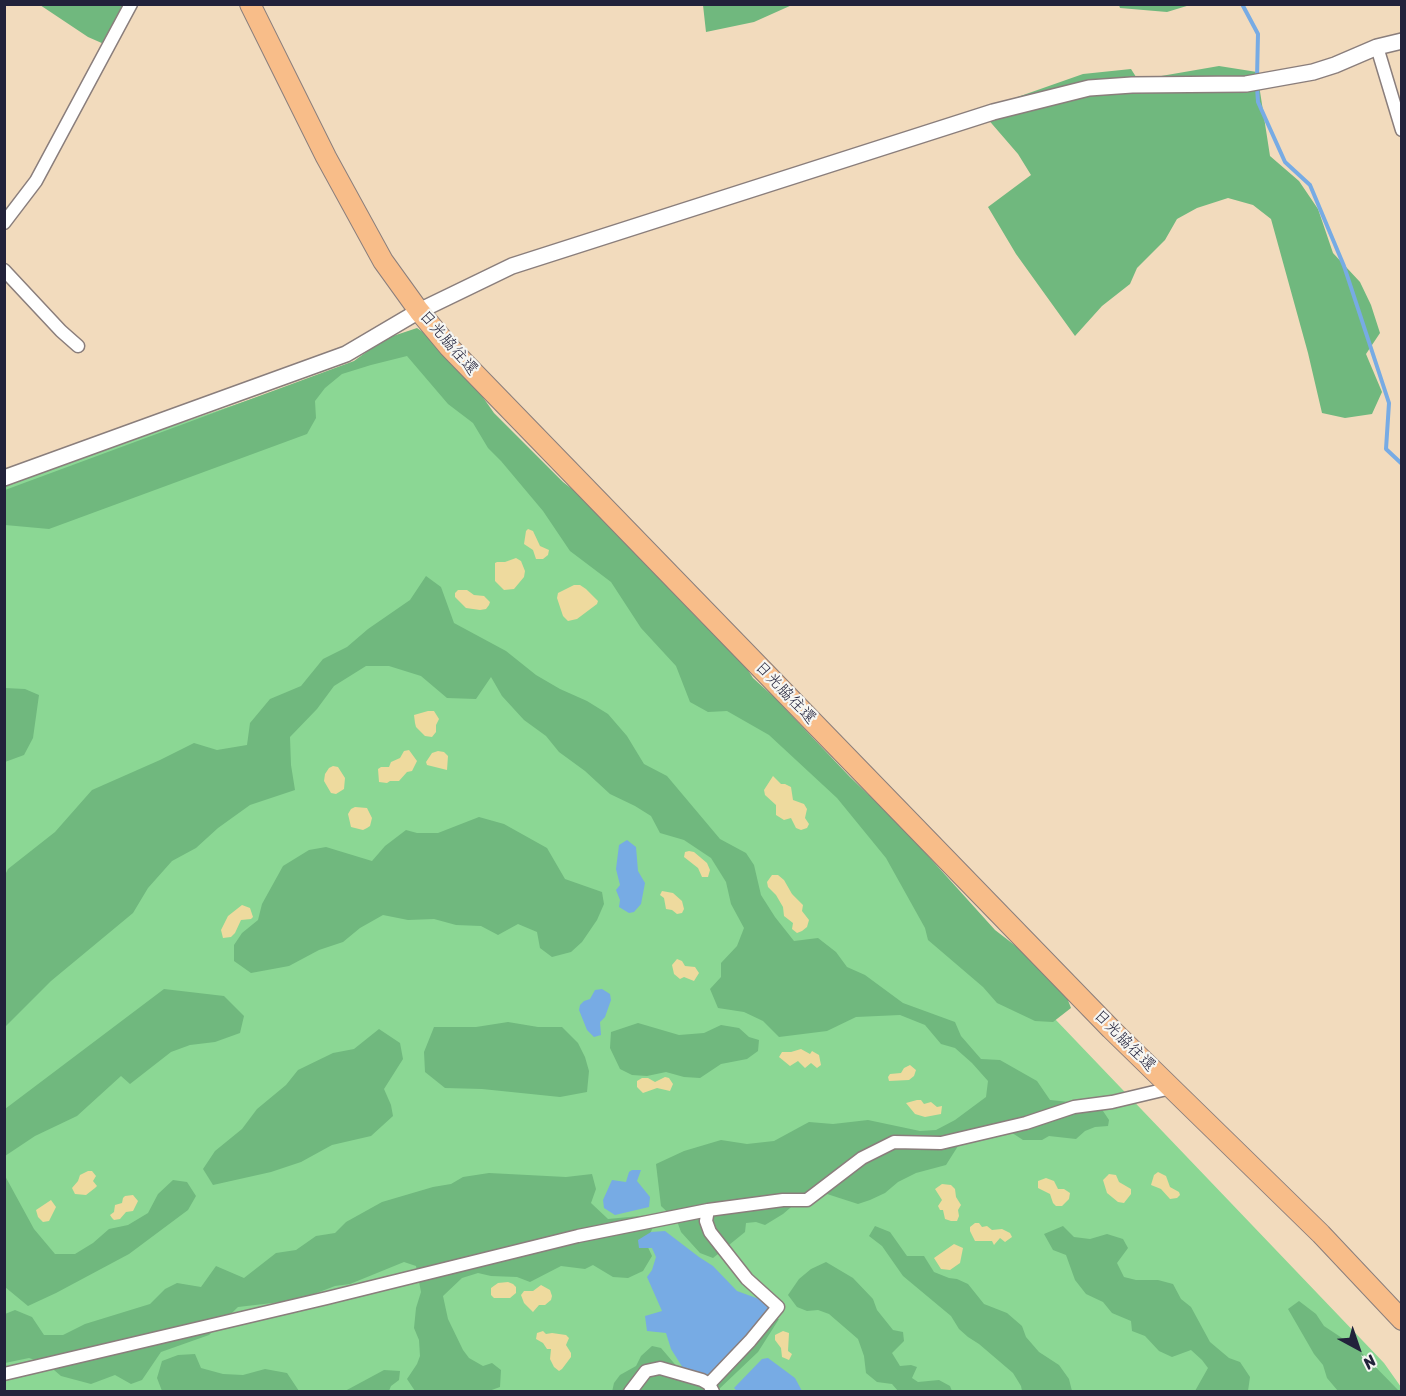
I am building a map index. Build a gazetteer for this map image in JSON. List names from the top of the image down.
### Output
{
  "streets": {
    "highway": ["日光脇往還"]
  },
  "north": "bottom right"
}
